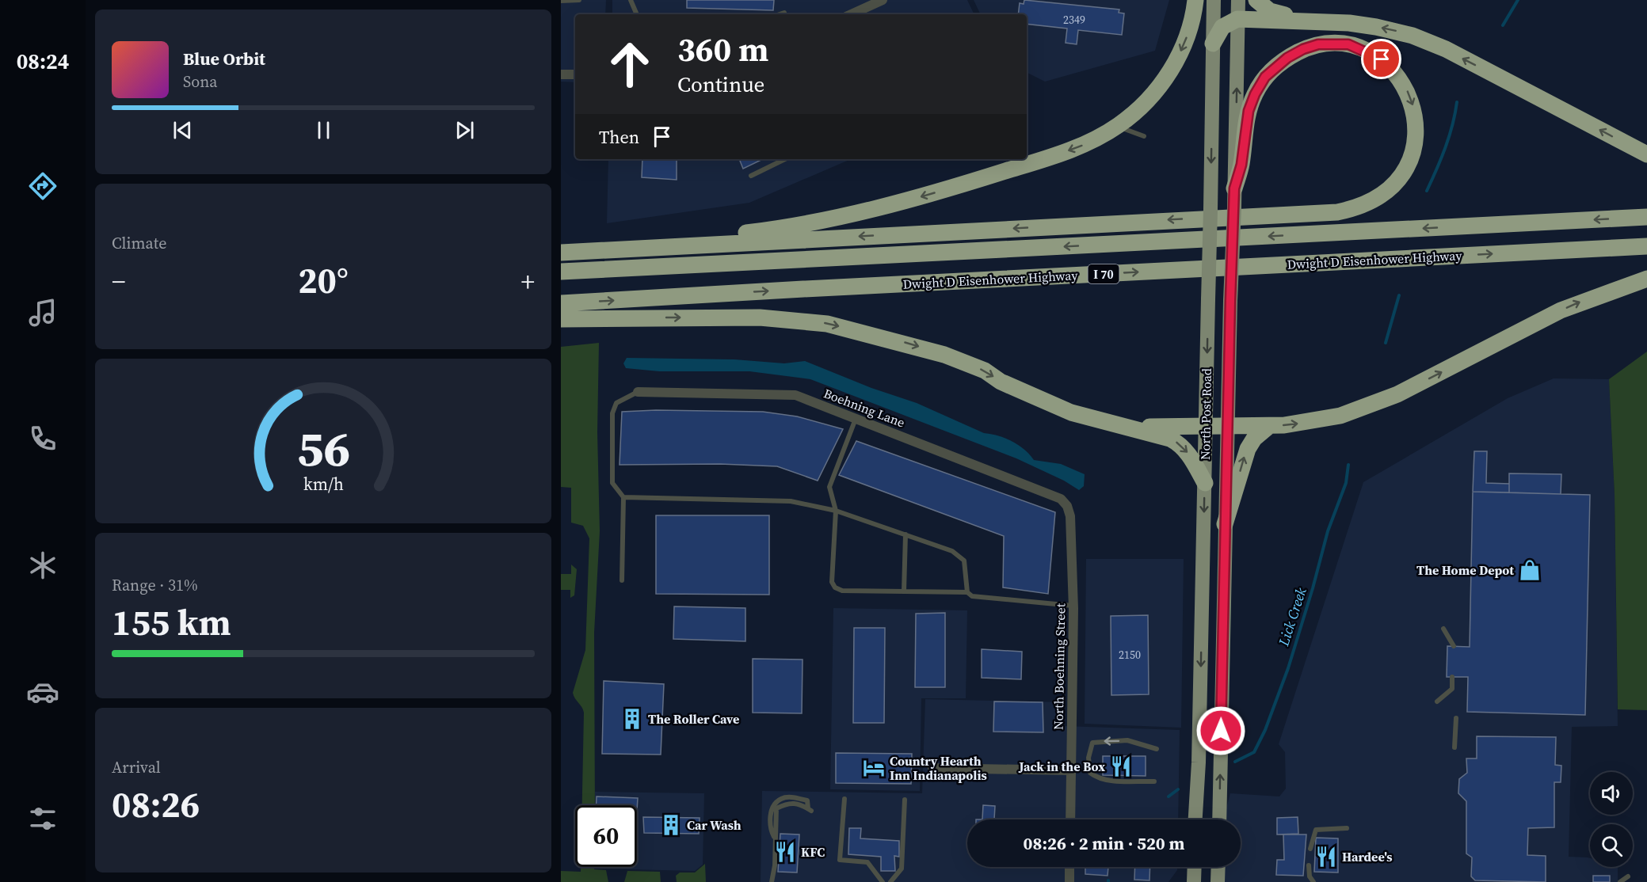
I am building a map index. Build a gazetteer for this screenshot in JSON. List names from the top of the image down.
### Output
{
  "streets": {
    "highway": ["Dwight D Eisenhower Highway", "I 70"],
    "main road": ["North Post Road"],
    "street": ["Boehning Lane", "North Boehning Street"]
  },
  "crossings": [
    ["Boehning Lane", "North Boehning Street"]
  ],
  "water": ["Lick Creek"],
  "places": {
    "shop": ["The Home Depot"],
    "building": ["The Roller Cave", "Car Wash"],
    "restaurant": ["Jack in the Box", "KFC", "Hardee's"],
    "hotel": ["Country Hearth Inn Indianapolis"]
  },
  "house_numbers": ["2349", "2150"],
  "page": {
    "tabs": "08:24",
    "turn": ["360 m", "Continue"],
    "song": ["Blue Orbit", "Sona"],
    "then": "Then",
    "tile": [
      "Climate",
      ["Range · 31%", "155 km"],
      ["Arrival", "08:26"]
    ],
    "heat": ["−", "20°", "+"],
    "limit": "60",
    "trip": "08:26 · 2 min · 520 m",
    "gauge": ["56", "km/h"]
  }
}
